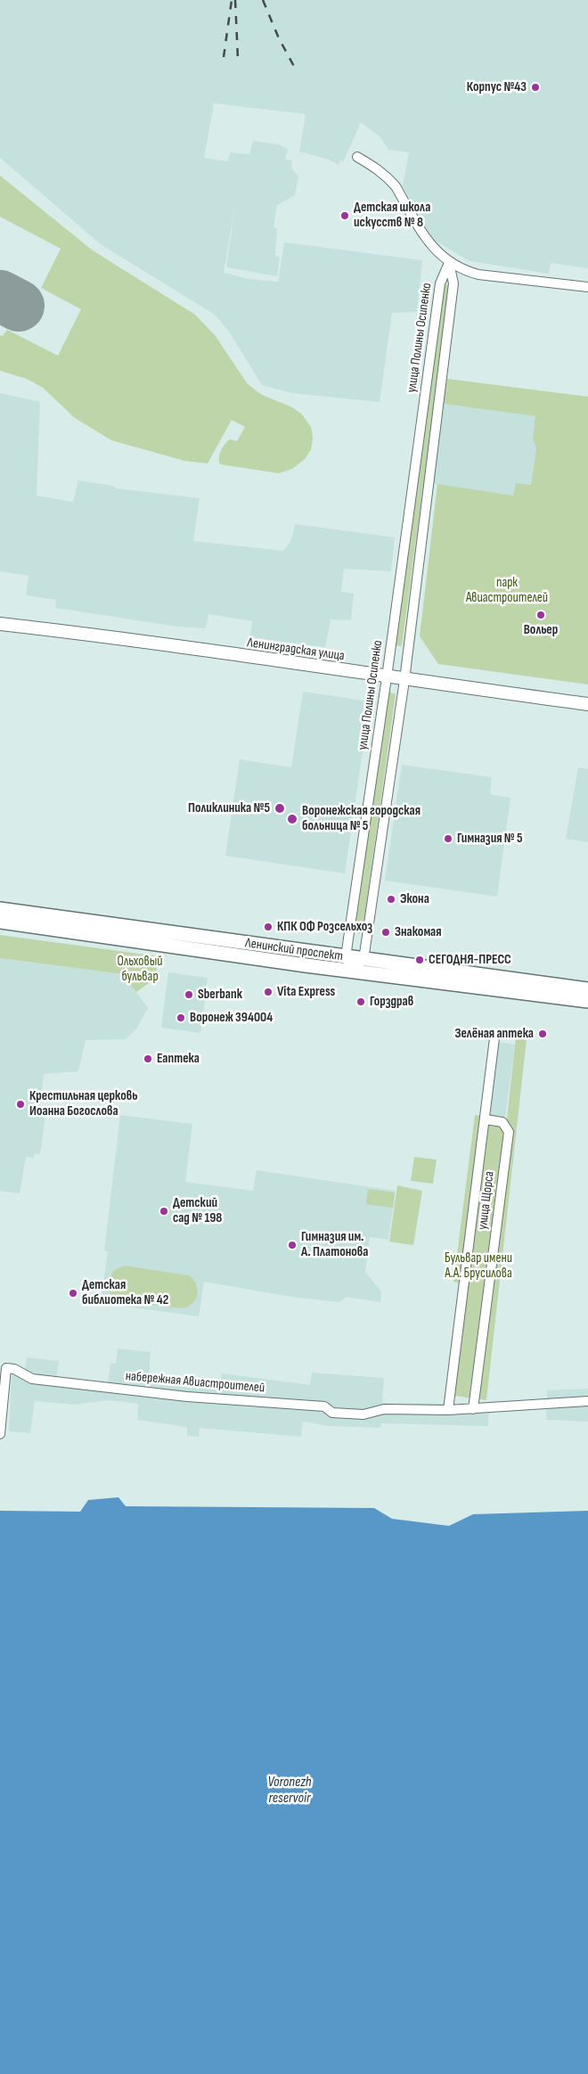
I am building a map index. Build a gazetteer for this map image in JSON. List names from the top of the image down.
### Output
{
  "streets": {
    "main road": ["Ленинградская улица", "Ленинский проспект"],
    "street": ["улица Полины Осипенко", "улица Щорса", "набережная Авиастроителей"]
  },
  "crossings": [
    ["улица Полины Осипенко", "Ленинградская улица"],
    ["улица Полины Осипенко", "Ленинский проспект"],
    ["улица Щорса", "набережная Авиастроителей"]
  ],
  "water": ["Voronezh reservoir"],
  "parks": ["парк Авиастроителей", "Ольховый бульвар", "Бульвар имени А.А. Брусилова"],
  "places": [
    "Корпус №43",
    "Детская школа искусств № 8",
    "Вольер",
    "Поликлиника №5",
    "Воронежская городская больница № 5",
    "Гимназия № 5",
    "Экона",
    "КПК ОФ Розсельхоз",
    "Знакомая",
    "СЕГОДНЯ-ПРЕСС",
    "Vita Express",
    "Sberbank",
    "Горздрав",
    "Воронеж 394004",
    "Зелёная аптека",
    "Еаптека",
    "Крестильная церковь Иоанна Богослова",
    "Детский сад № 198",
    "Гимназия им. А. Платонова",
    "Детская библиотека № 42"
  ]
}
